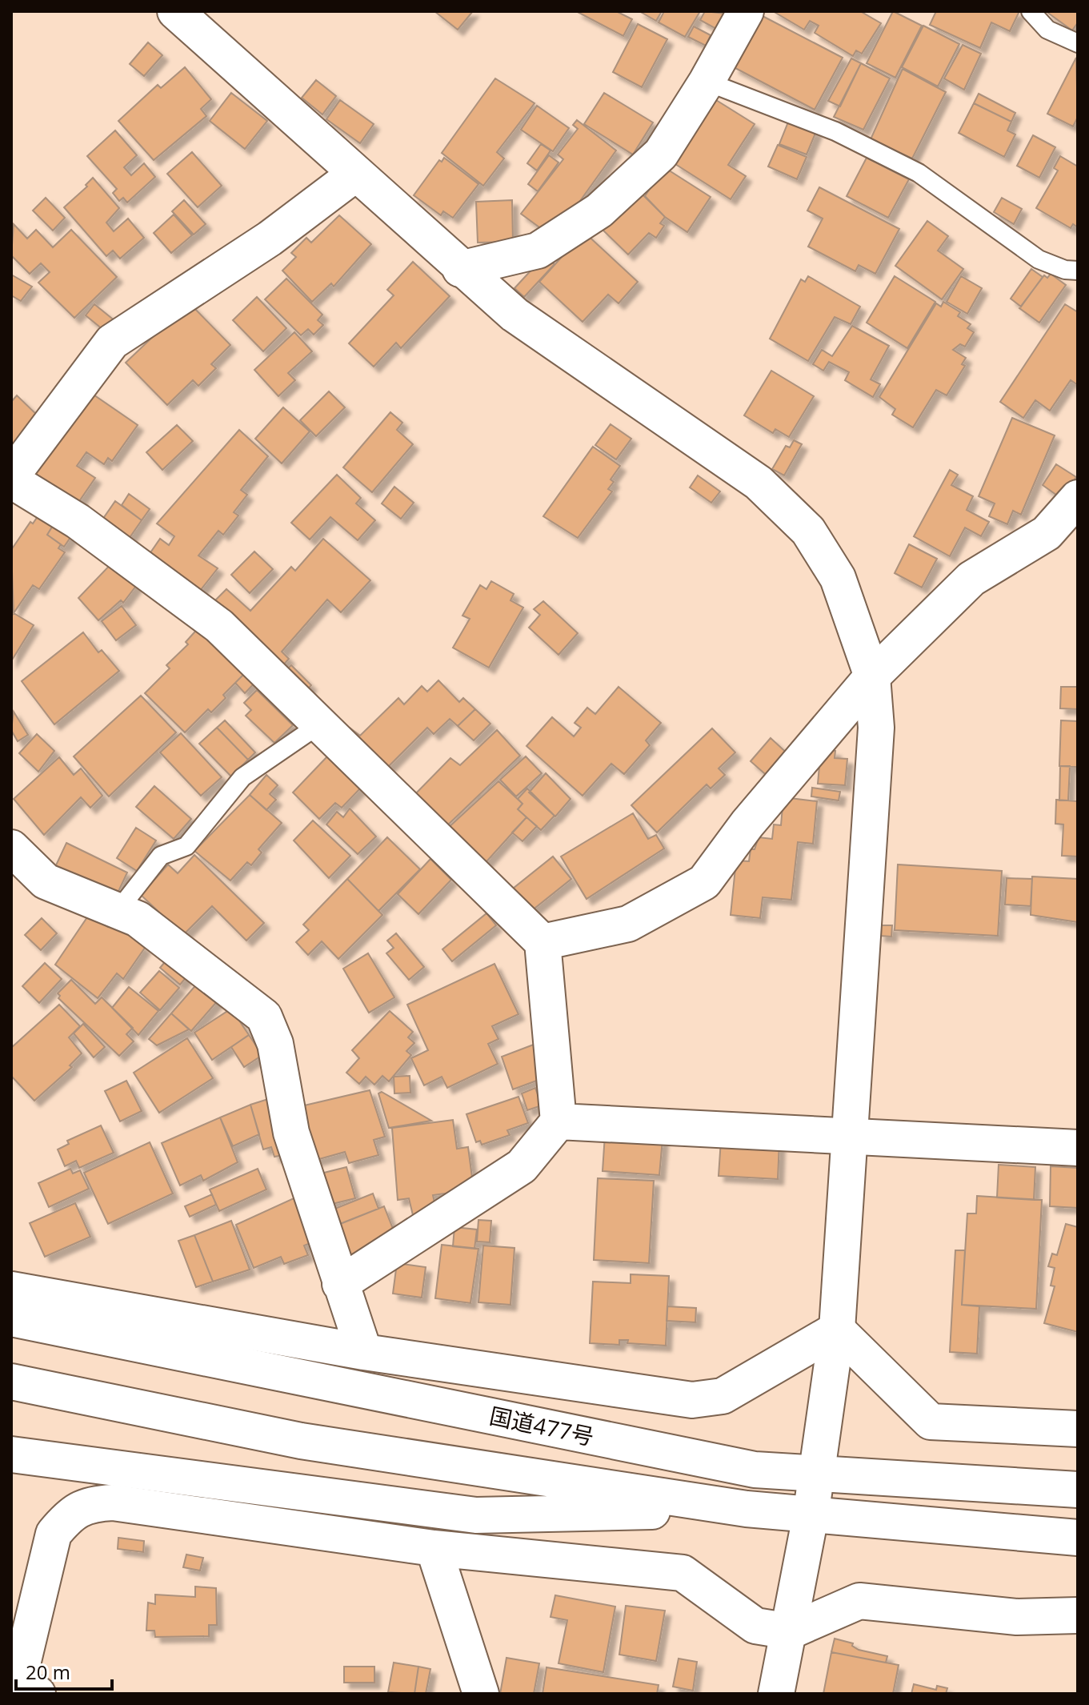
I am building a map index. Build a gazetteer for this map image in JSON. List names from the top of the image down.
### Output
{
  "streets": {
    "main road": ["国道477号"]
  },
  "scale_bar": "20 m"
}
